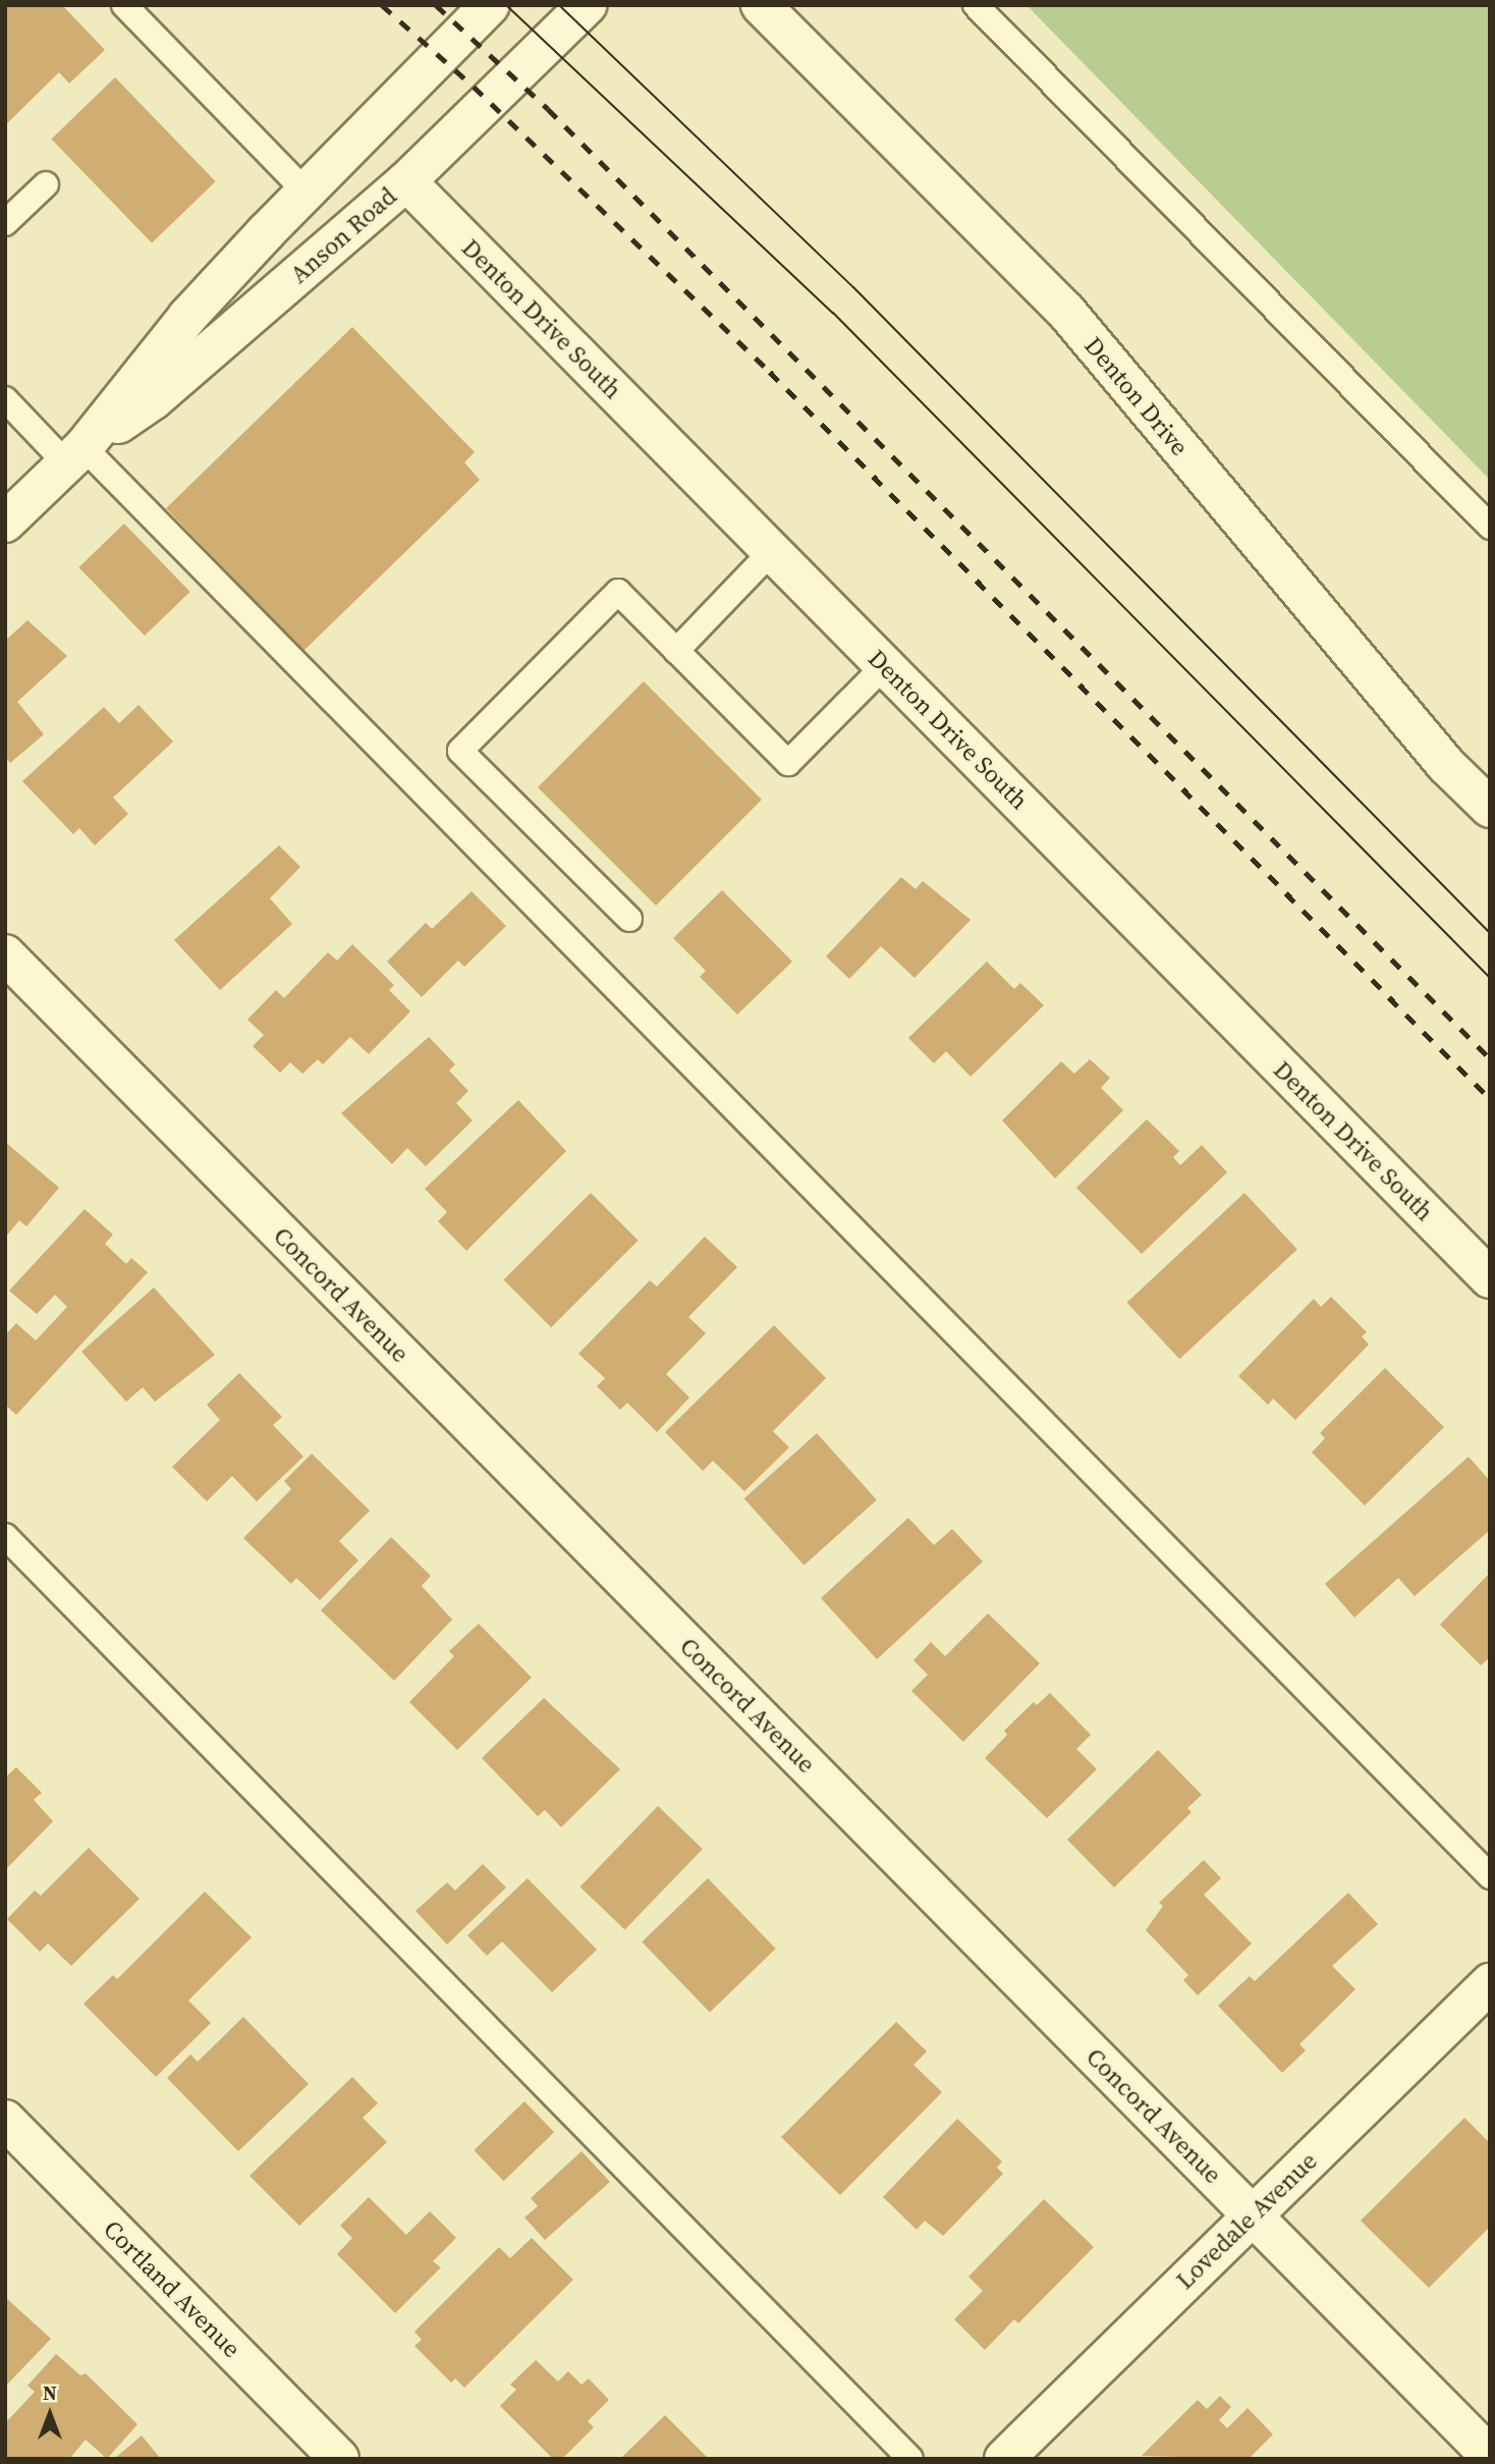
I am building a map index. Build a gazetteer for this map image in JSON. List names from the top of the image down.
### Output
{
  "streets": {
    "street": [
      "Anson Road",
      "Denton Drive South",
      "Denton Drive",
      "Concord Avenue",
      "Lovedale Avenue",
      "Cortland Avenue"
    ]
  },
  "crossings": [
    ["Anson Road", "Denton Drive South"],
    ["Concord Avenue", "Lovedale Avenue"]
  ],
  "north": "top"
}
